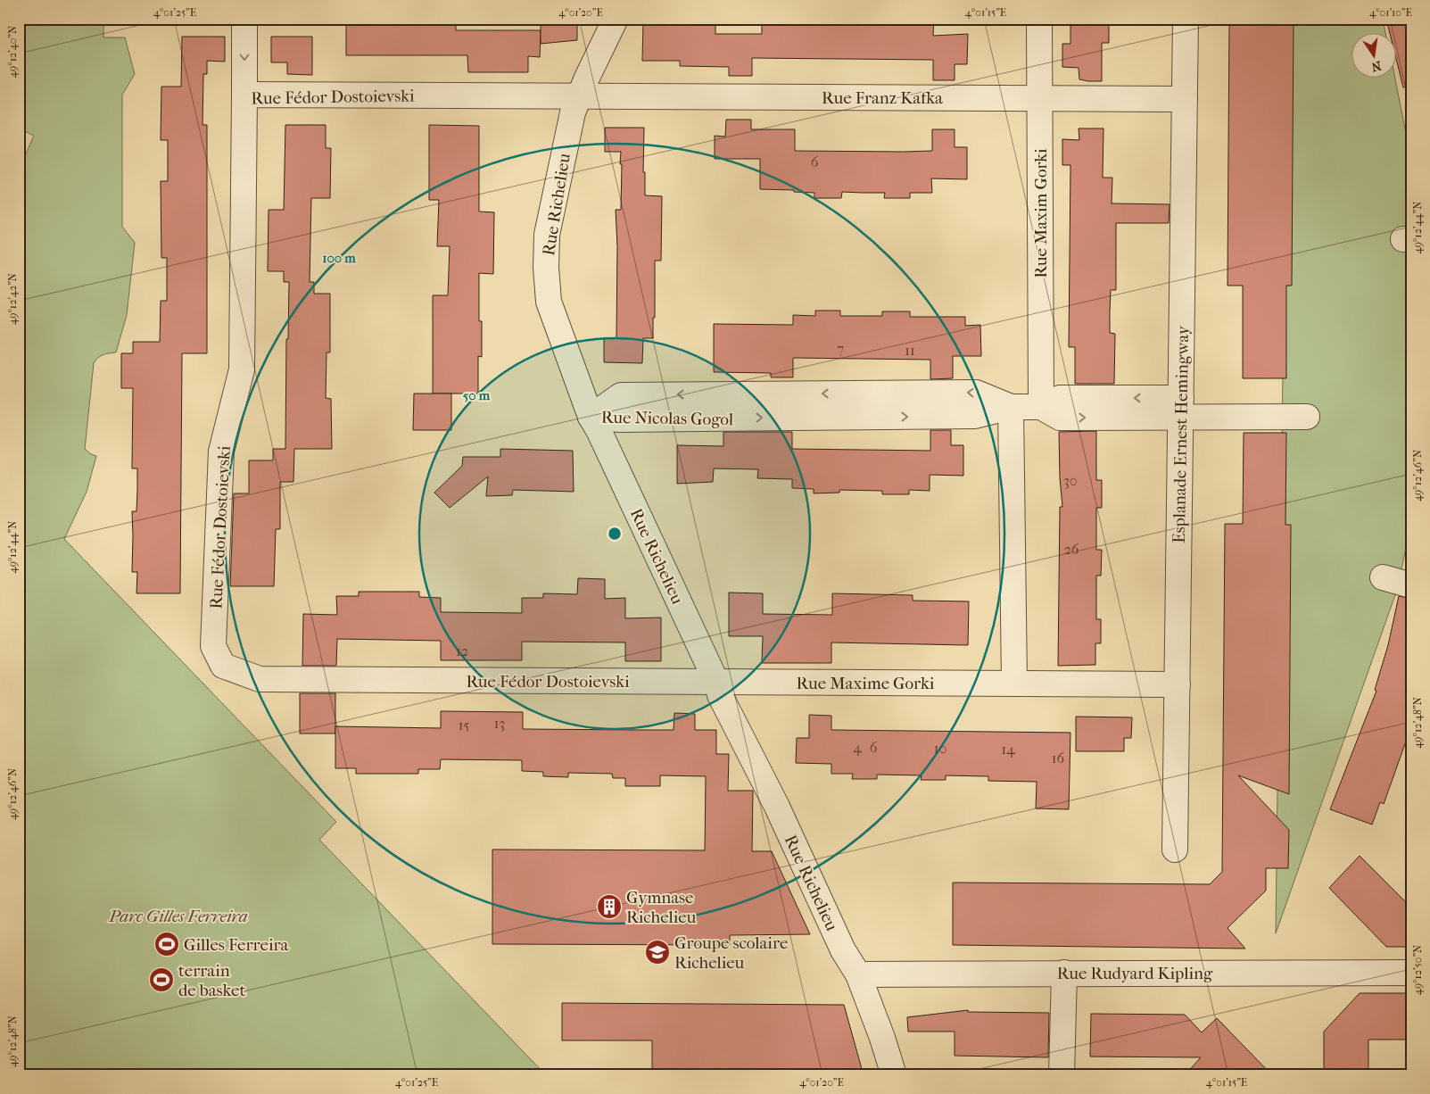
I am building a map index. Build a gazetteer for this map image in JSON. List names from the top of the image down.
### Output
{
  "streets": {
    "street": [
      "Rue Fédor Dostoievski",
      "Rue Franz Kafka",
      "Rue Richelieu",
      "Rue Maxim Gorki",
      "Rue Nicolas Gogol",
      "Esplanade Ernest Hemingway",
      "Rue Maxime Gorki",
      "Rue Rudyard Kipling"
    ]
  },
  "crossings": [
    ["Rue Fédor Dostoievski", "Rue Franz Kafka"],
    ["Rue Fédor Dostoievski", "Rue Richelieu"],
    ["Rue Fédor Dostoievski", "Rue Maxime Gorki"],
    ["Rue Franz Kafka", "Rue Richelieu"],
    ["Rue Franz Kafka", "Rue Maxim Gorki"],
    ["Rue Franz Kafka", "Esplanade Ernest Hemingway"],
    ["Rue Richelieu", "Rue Nicolas Gogol"],
    ["Rue Richelieu", "Rue Maxime Gorki"],
    ["Rue Richelieu", "Rue Rudyard Kipling"],
    ["Rue Maxim Gorki", "Rue Nicolas Gogol"],
    ["Rue Nicolas Gogol", "Esplanade Ernest Hemingway"],
    ["Esplanade Ernest Hemingway", "Rue Maxime Gorki"]
  ],
  "parks": ["Parc Gilles Ferreira"],
  "places": {
    "building": ["Gymnase Richelieu"],
    "sports": ["Gilles Ferreira", "terrain de basket"],
    "school or university": ["Groupe scolaire Richelieu"]
  },
  "house_numbers": [
    "6",
    "7",
    "11",
    "30",
    "26",
    "12",
    "13",
    "15",
    "4",
    "6",
    "10",
    "14",
    "16"
  ],
  "north": "bottom",
  "coordinates": [
    "4°01'25\"E",
    "4°01'20\"E",
    "4°01'15\"E",
    "4°01'10\"E",
    "49°12'40\"N",
    "49°12'44\"N",
    "49°12'42\"N",
    "49°12'46\"N",
    "49°12'48\"N",
    "49°12'50\"N"
  ],
  "rings": ["100 m", "50 m"]
}
